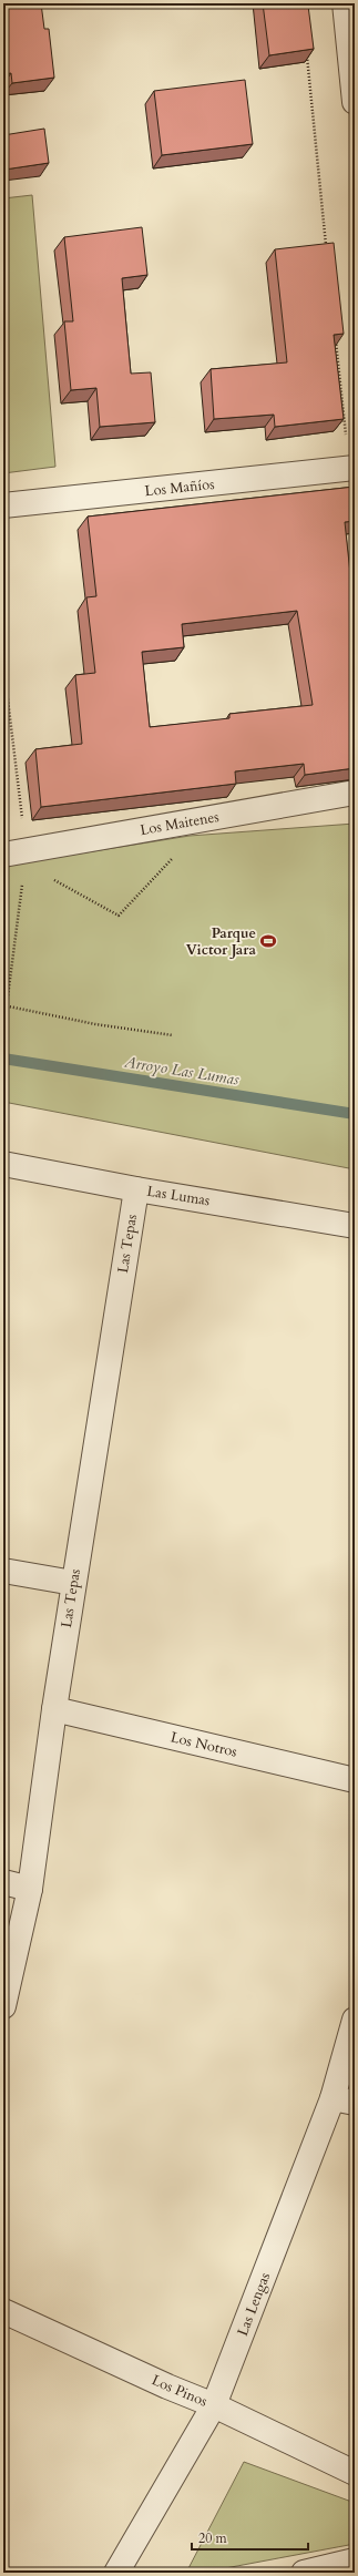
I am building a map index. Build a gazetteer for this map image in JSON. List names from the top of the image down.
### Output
{
  "streets": {
    "street": [
      "Los Mañíos",
      "Los Maitenes",
      "Las Lumas",
      "Las Tepas",
      "Los Notros",
      "Las Lengas",
      "Los Pinos"
    ]
  },
  "crossings": [
    ["Las Lumas", "Las Tepas"],
    ["Las Tepas", "Los Notros"],
    ["Las Lengas", "Los Pinos"]
  ],
  "water": ["Arroyo Las Lumas"],
  "places": {
    "sports": ["Parque Victor Jara"]
  },
  "scale_bar": "20 m"
}
